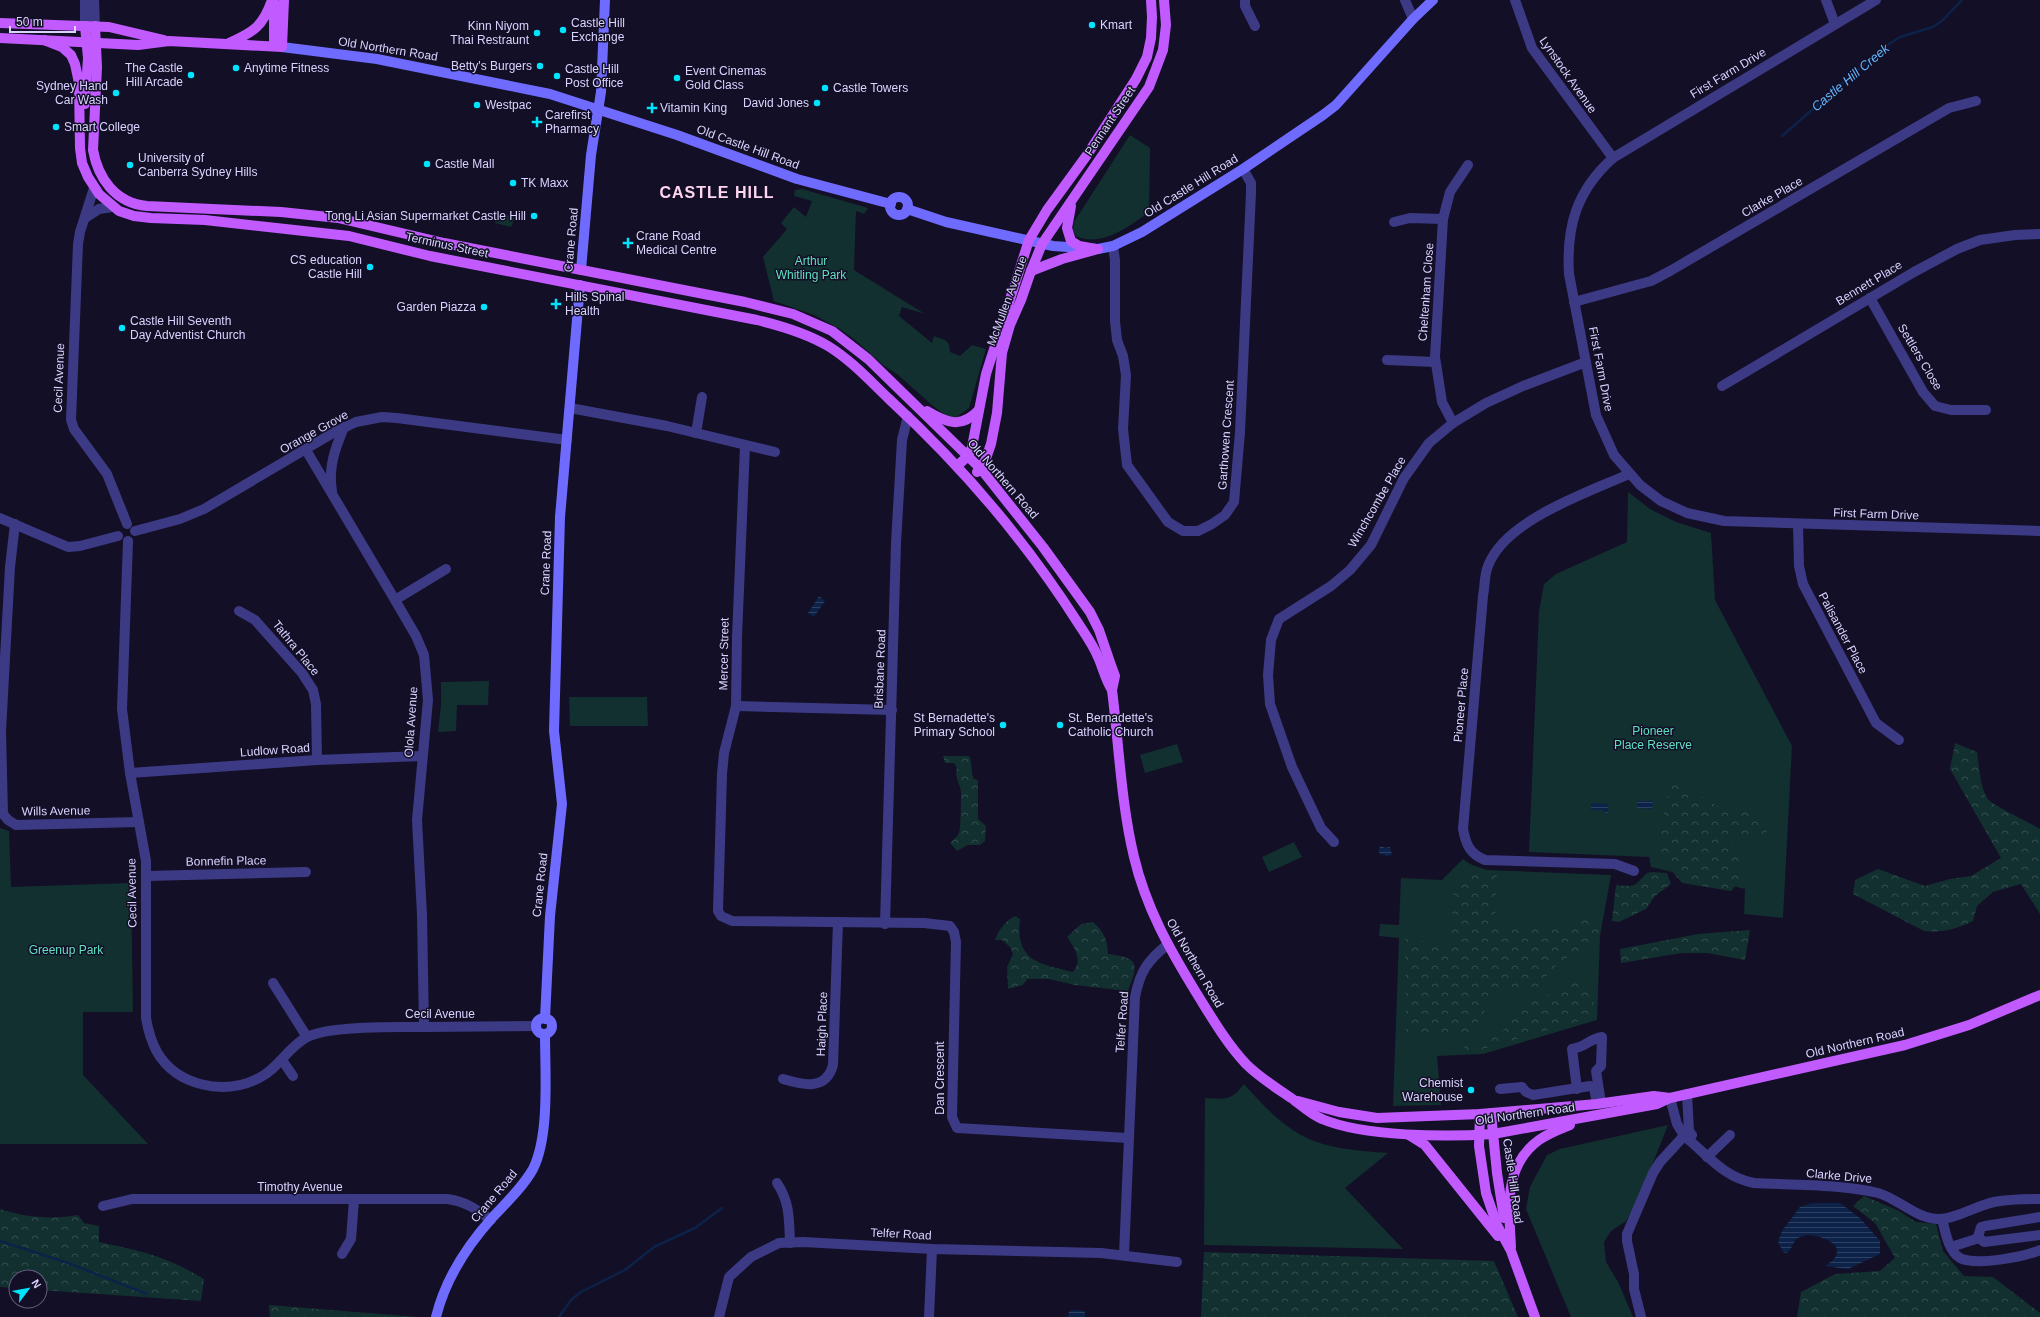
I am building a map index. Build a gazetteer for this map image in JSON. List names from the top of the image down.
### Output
{
  "streets": {
    "main road": [
      "Old Northern Road",
      "Pennant Street",
      "Crane Road",
      "Terminus Street",
      "McMullen Avenue",
      "Castle Hill Road"
    ],
    "street": [
      "First Farm Drive",
      "Lynstock Avenue",
      "Old Castle Hill Road",
      "Clarke Place",
      "Bennett Place",
      "Cheltenham Close",
      "Settlers Close",
      "Cecil Avenue",
      "Orange Grove",
      "Garthowen Crescent",
      "Winchcombe Place",
      "Palisander Place",
      "Tathra Place",
      "Mercer Street",
      "Brisbane Road",
      "Pioneer Place",
      "Olola Avenue",
      "Ludlow Road",
      "Wills Avenue",
      "Bonnefin Place",
      "Telfer Road",
      "Haigh Place",
      "Dan Crescent",
      "Clarke Drive",
      "Timothy Avenue"
    ]
  },
  "crossings": [
    ["Old Northern Road", "Old Castle Hill Road"],
    ["Old Northern Road", "Crane Road"],
    ["Old Northern Road", "Terminus Street"],
    ["Old Northern Road", "McMullen Avenue"],
    ["Old Northern Road", "Brisbane Road"],
    ["Old Northern Road", "Telfer Road"],
    ["Old Northern Road", "Clarke Drive"],
    ["Old Northern Road", "Castle Hill Road"],
    ["First Farm Drive", "Lynstock Avenue"],
    ["First Farm Drive", "Clarke Place"],
    ["First Farm Drive", "Winchcombe Place"],
    ["First Farm Drive", "Palisander Place"],
    ["First Farm Drive", "Pioneer Place"],
    ["Pennant Street", "Old Castle Hill Road"],
    ["Pennant Street", "McMullen Avenue"],
    ["Old Castle Hill Road", "Crane Road"],
    ["Old Castle Hill Road", "McMullen Avenue"],
    ["Old Castle Hill Road", "Garthowen Crescent"],
    ["Crane Road", "Terminus Street"],
    ["Crane Road", "Cecil Avenue"],
    ["Crane Road", "Orange Grove"],
    ["Crane Road", "Timothy Avenue"],
    ["Terminus Street", "Cecil Avenue"],
    ["Bennett Place", "Settlers Close"],
    ["Cheltenham Close", "Winchcombe Place"],
    ["Cecil Avenue", "Orange Grove"],
    ["Cecil Avenue", "Olola Avenue"],
    ["Cecil Avenue", "Ludlow Road"],
    ["Cecil Avenue", "Wills Avenue"],
    ["Cecil Avenue", "Bonnefin Place"],
    ["Orange Grove", "Olola Avenue"],
    ["Tathra Place", "Ludlow Road"],
    ["Mercer Street", "Brisbane Road"],
    ["Brisbane Road", "Dan Crescent"],
    ["Olola Avenue", "Ludlow Road"],
    ["Telfer Road", "Dan Crescent"]
  ],
  "districts": ["CASTLE HILL"],
  "water": ["Castle Hill Creek"],
  "parks": ["Arthur Whitling Park", "Pioneer Place Reserve", "Greenup Park"],
  "places": {
    "other": [
      "Kmart",
      "Castle Hill Exchange",
      "Kinn Niyom Thai Restraunt",
      "Betty's Burgers",
      "Anytime Fitness",
      "The Castle Hill Arcade",
      "Castle Hill Post Office",
      "Event Cinemas Gold Class",
      "Castle Towers",
      "Sydney Hand Car Wash",
      "David Jones",
      "Westpac",
      "Smart College",
      "Castle Mall",
      "University of Canberra Sydney Hills",
      "TK Maxx",
      "Tong Li Asian Supermarket Castle Hill",
      "CS education Castle Hill",
      "Garden Piazza",
      "Castle Hill Seventh Day Adventist Church",
      "St Bernadette's Primary School",
      "St. Bernadette's Catholic Church",
      "Chemist Warehouse"
    ],
    "health": [
      "Vitamin King",
      "Carefirst Pharmacy",
      "Crane Road Medical Centre",
      "Hills Spinal Health"
    ]
  },
  "scale_bar": "50 m",
  "north": "top right"
}
